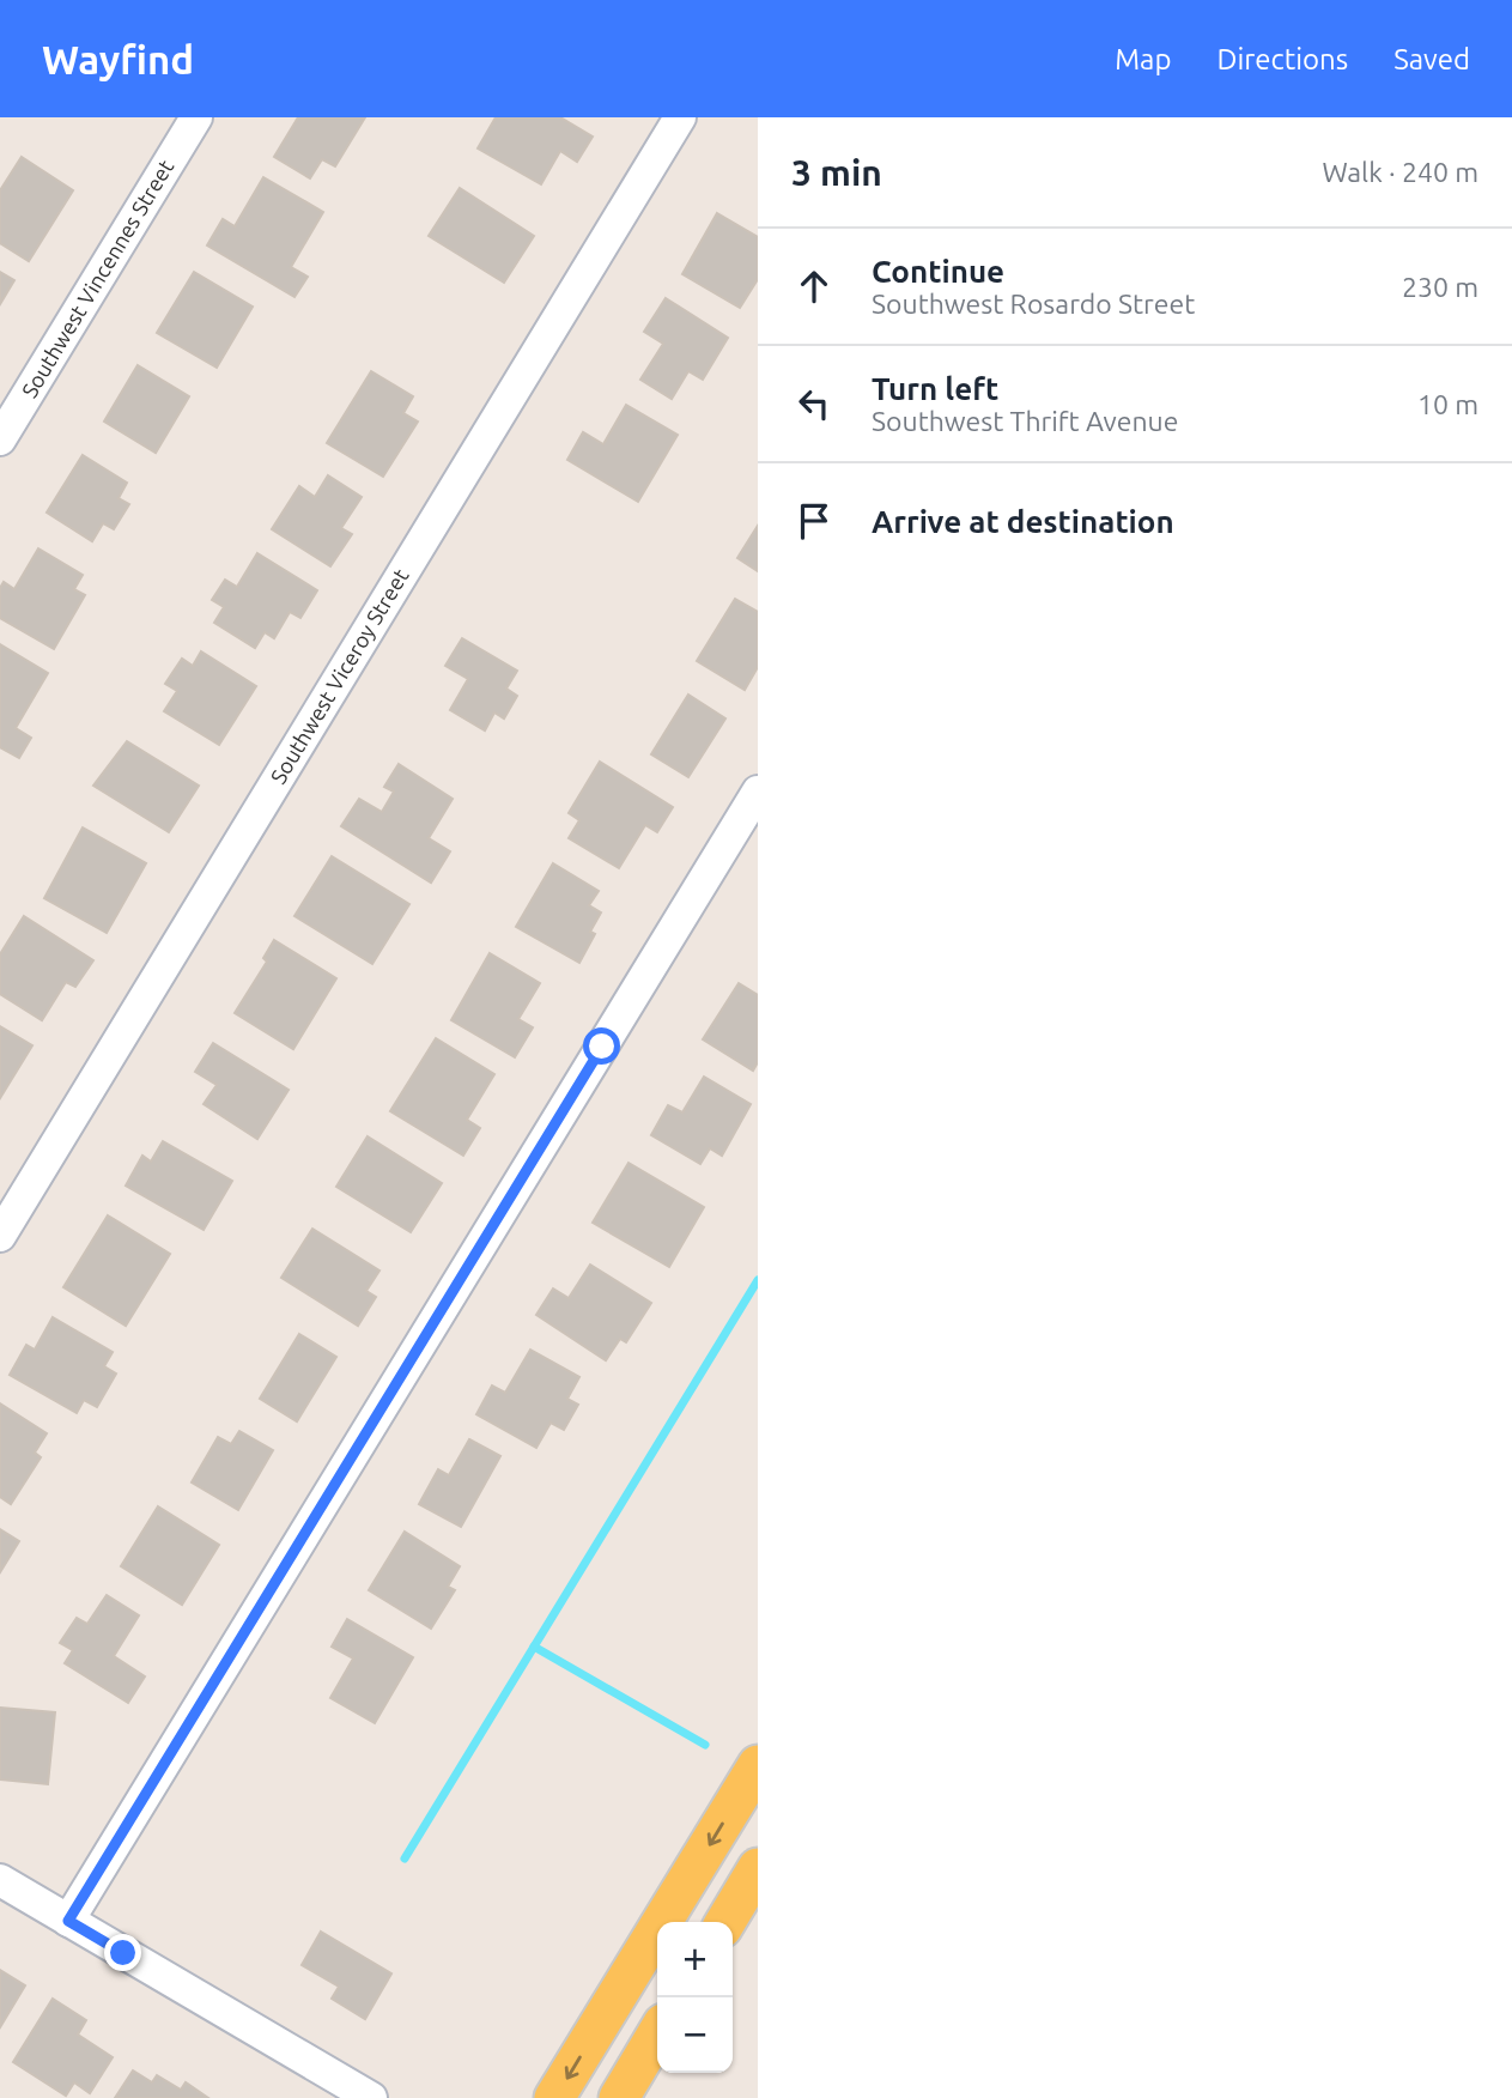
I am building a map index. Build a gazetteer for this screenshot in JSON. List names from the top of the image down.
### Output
{
  "streets": {
    "street": ["Southwest Vincennes Street", "Southwest Viceroy Street"]
  },
  "page": {
    "header": "Wayfind",
    "nav": ["Map", "Directions", "Saved"],
    "heading": ["3 min", "Walk · 240 m"],
    "list": [
      ["Continue", "Southwest Rosardo Street", "230 m"],
      ["Turn left", "Southwest Thrift Avenue", "10 m"],
      "Arrive at destination"
    ],
    "map_buttons": ["+", "−"]
  }
}
